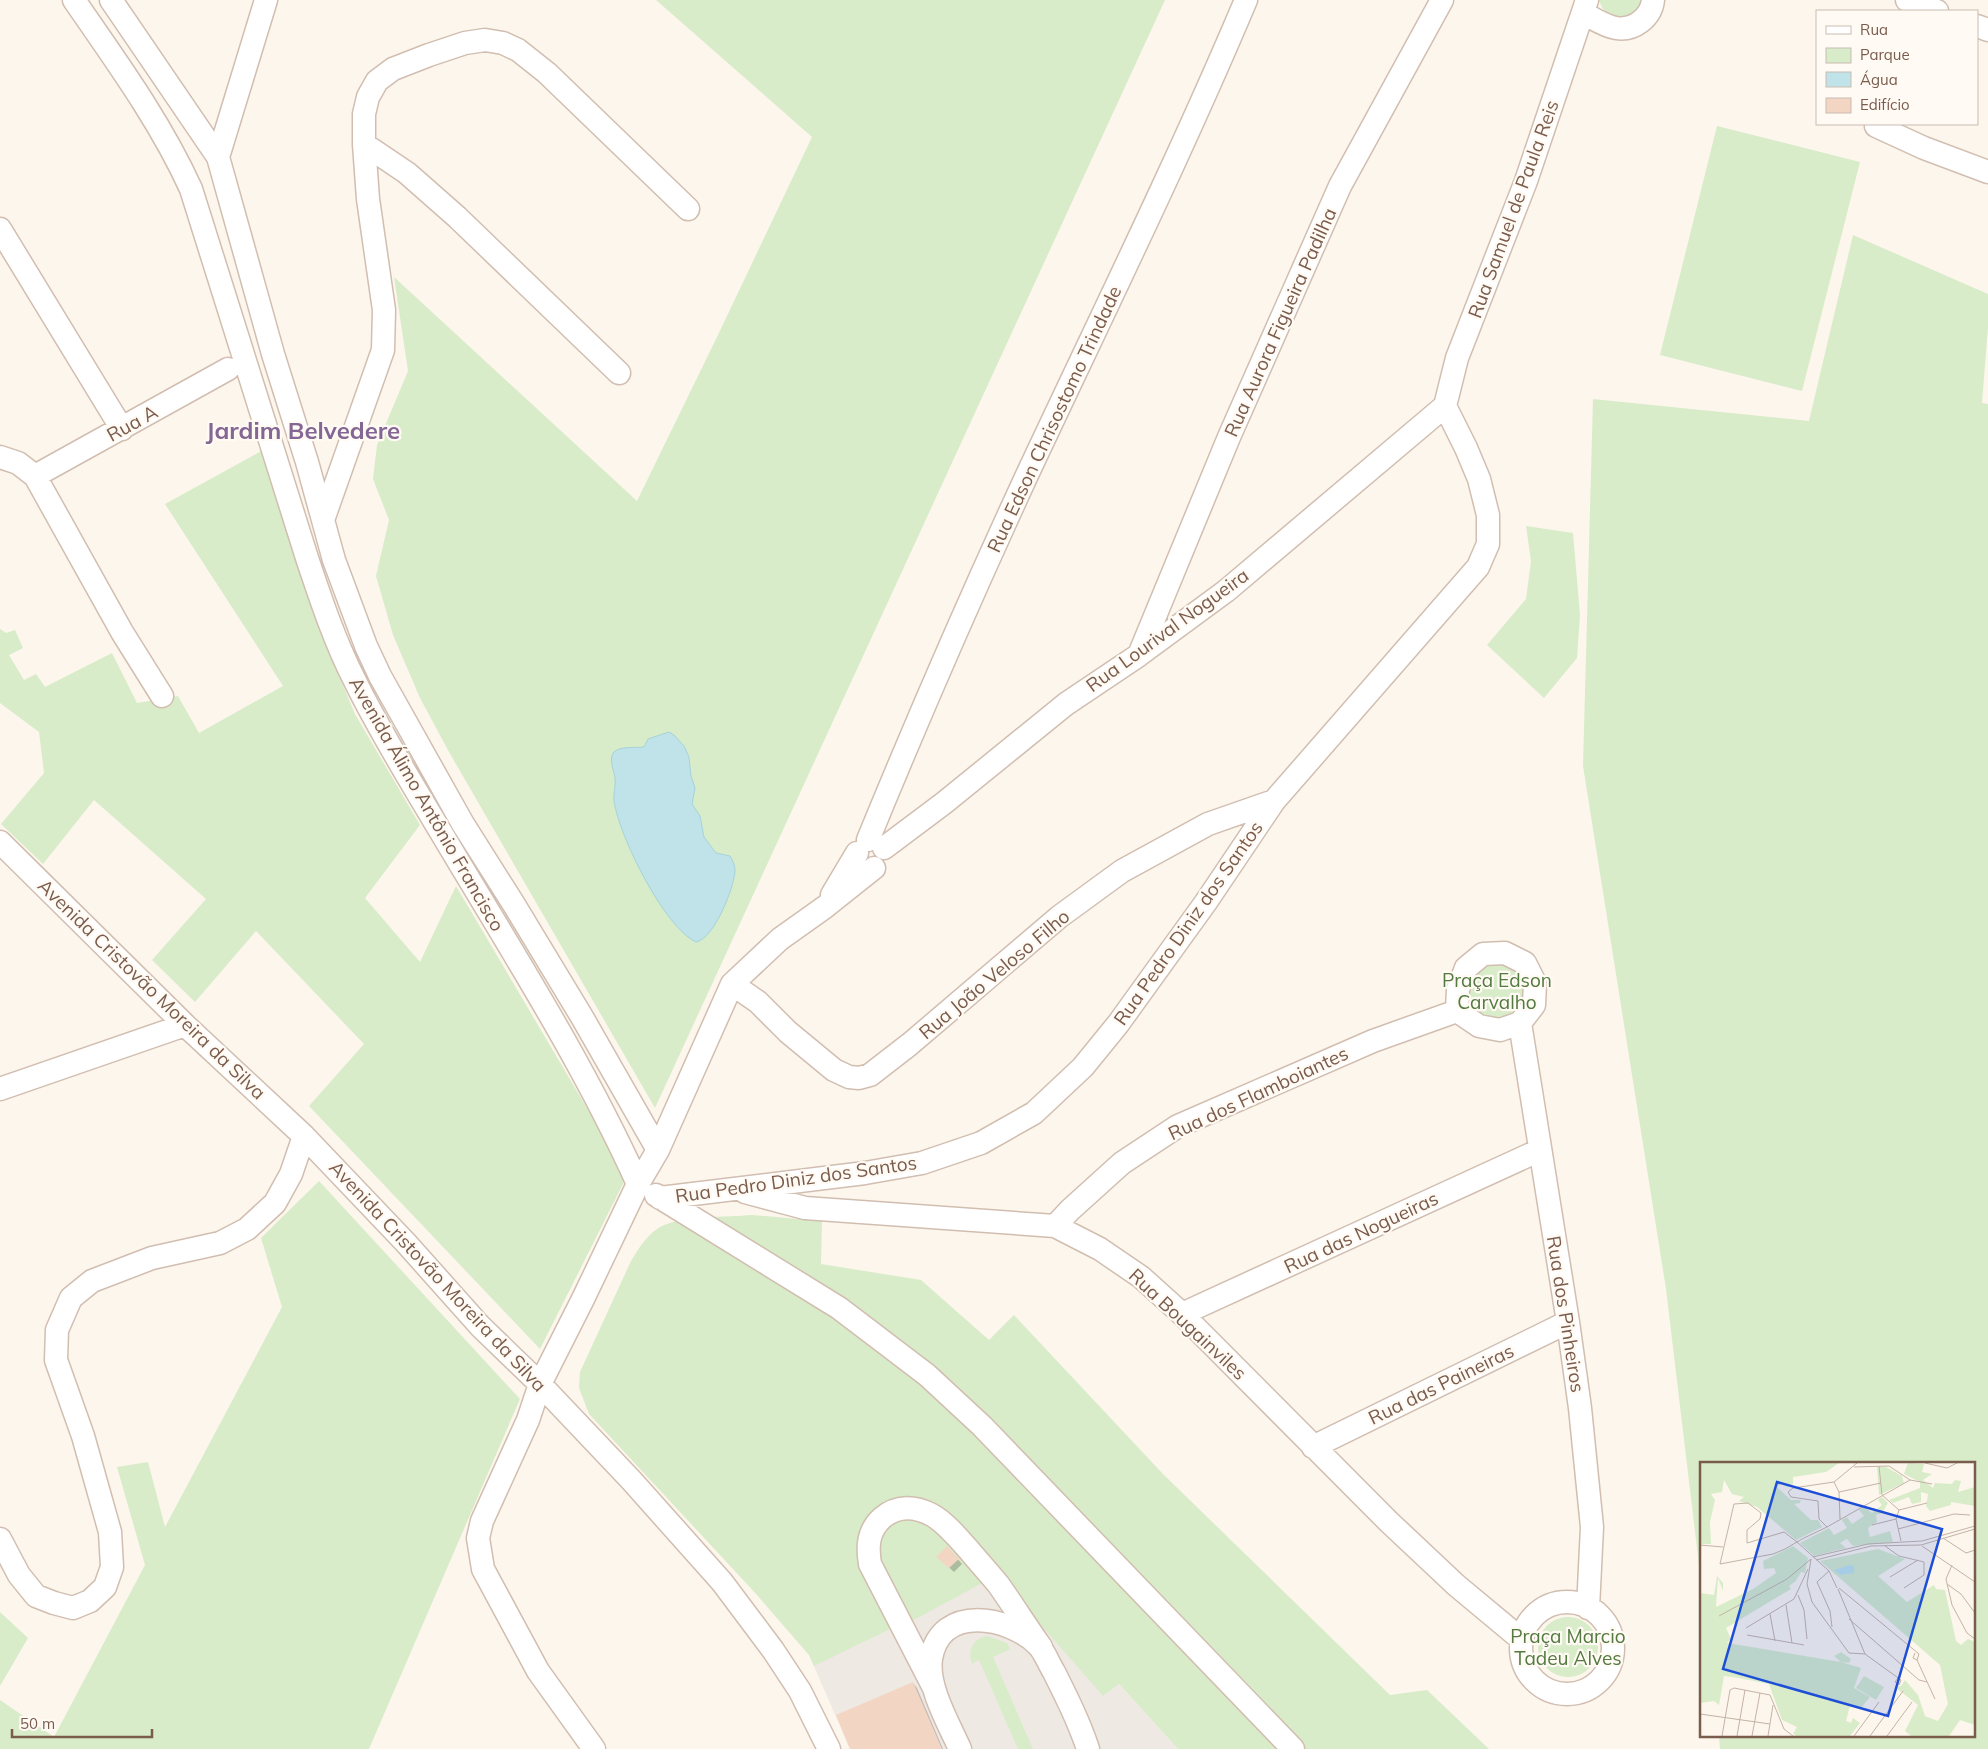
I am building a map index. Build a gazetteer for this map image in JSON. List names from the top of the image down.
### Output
{
  "streets": {
    "street": [
      "Rua Samuel de Paula Reis",
      "Rua Aurora Figueira Padilha",
      "Rua Edson Chrisostomo Trindade",
      "Rua A",
      "Rua Lourival Nogueira",
      "Avenida Álimo Antônio Francisco",
      "Rua Pedro Diniz dos Santos",
      "Rua João Veloso Filho",
      "Avenida Cristovão Moreira da Silva",
      "Rua dos Flamboiantes",
      "Rua das Nogueiras",
      "Rua dos Pinheiros",
      "Rua Bougainviles",
      "Rua das Paineiras"
    ]
  },
  "crossings": [
    ["Rua Samuel de Paula Reis", "Rua Lourival Nogueira"],
    ["Rua Samuel de Paula Reis", "Rua Pedro Diniz dos Santos"],
    ["Rua Aurora Figueira Padilha", "Rua Lourival Nogueira"],
    ["Rua Edson Chrisostomo Trindade", "Rua Lourival Nogueira"],
    ["Rua Lourival Nogueira", "Rua Pedro Diniz dos Santos"],
    ["Rua Pedro Diniz dos Santos", "Rua João Veloso Filho"],
    ["Rua Pedro Diniz dos Santos", "Rua Bougainviles"],
    ["Rua dos Flamboiantes", "Rua dos Pinheiros"],
    ["Rua dos Flamboiantes", "Rua Bougainviles"],
    ["Rua das Nogueiras", "Rua dos Pinheiros"],
    ["Rua das Nogueiras", "Rua Bougainviles"],
    ["Rua dos Pinheiros", "Rua Bougainviles"],
    ["Rua dos Pinheiros", "Rua das Paineiras"],
    ["Rua Bougainviles", "Rua das Paineiras"]
  ],
  "districts": ["Jardim Belvedere"],
  "parks": ["Praça Edson Carvalho", "Praça Marcio Tadeu Alves"],
  "legend": [
    "Rua",
    "Parque",
    "Água",
    "Edifício"
  ],
  "scale_bar": "50 m"
}
